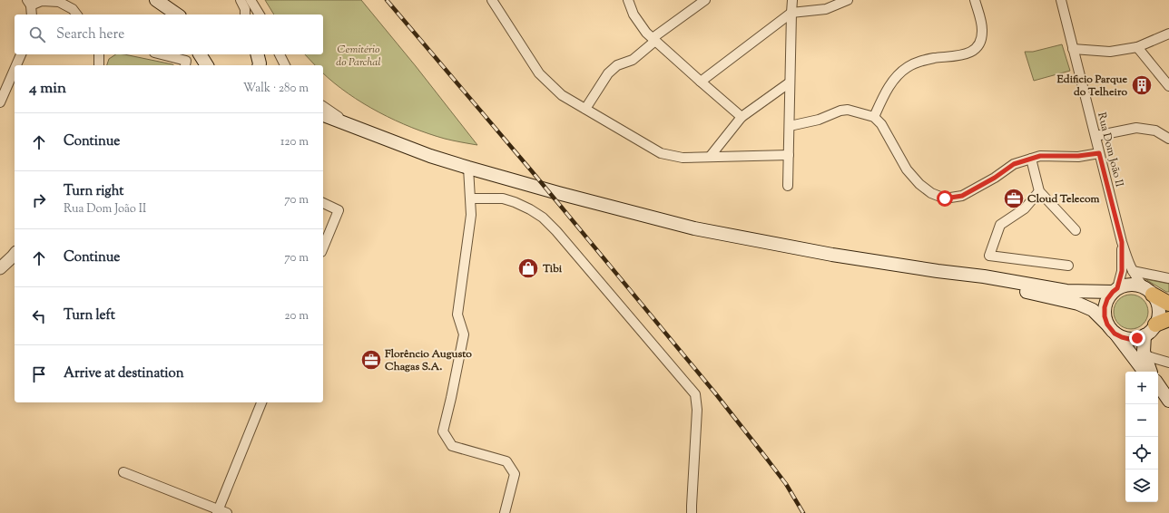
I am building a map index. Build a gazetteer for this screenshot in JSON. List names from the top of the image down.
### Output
{
  "streets": {
    "street": ["Rua Dom João II"]
  },
  "parks": ["Cemitério do Parchal"],
  "places": {
    "building": ["Edificio Parque do Telheiro"],
    "office": ["Cloud Telecom", "Florêncio Augusto Chagas S.A."],
    "shop": ["Tibi"]
  },
  "page": {
    "search": "Search here",
    "heading": ["4 min", "Walk · 280 m"],
    "list": [
      ["Continue", "120 m"],
      ["Turn right", "Rua Dom João II", "70 m"],
      ["Continue", "70 m"],
      ["Turn left", "20 m"],
      "Arrive at destination"
    ],
    "map_buttons": ["+", "−"]
  }
}
